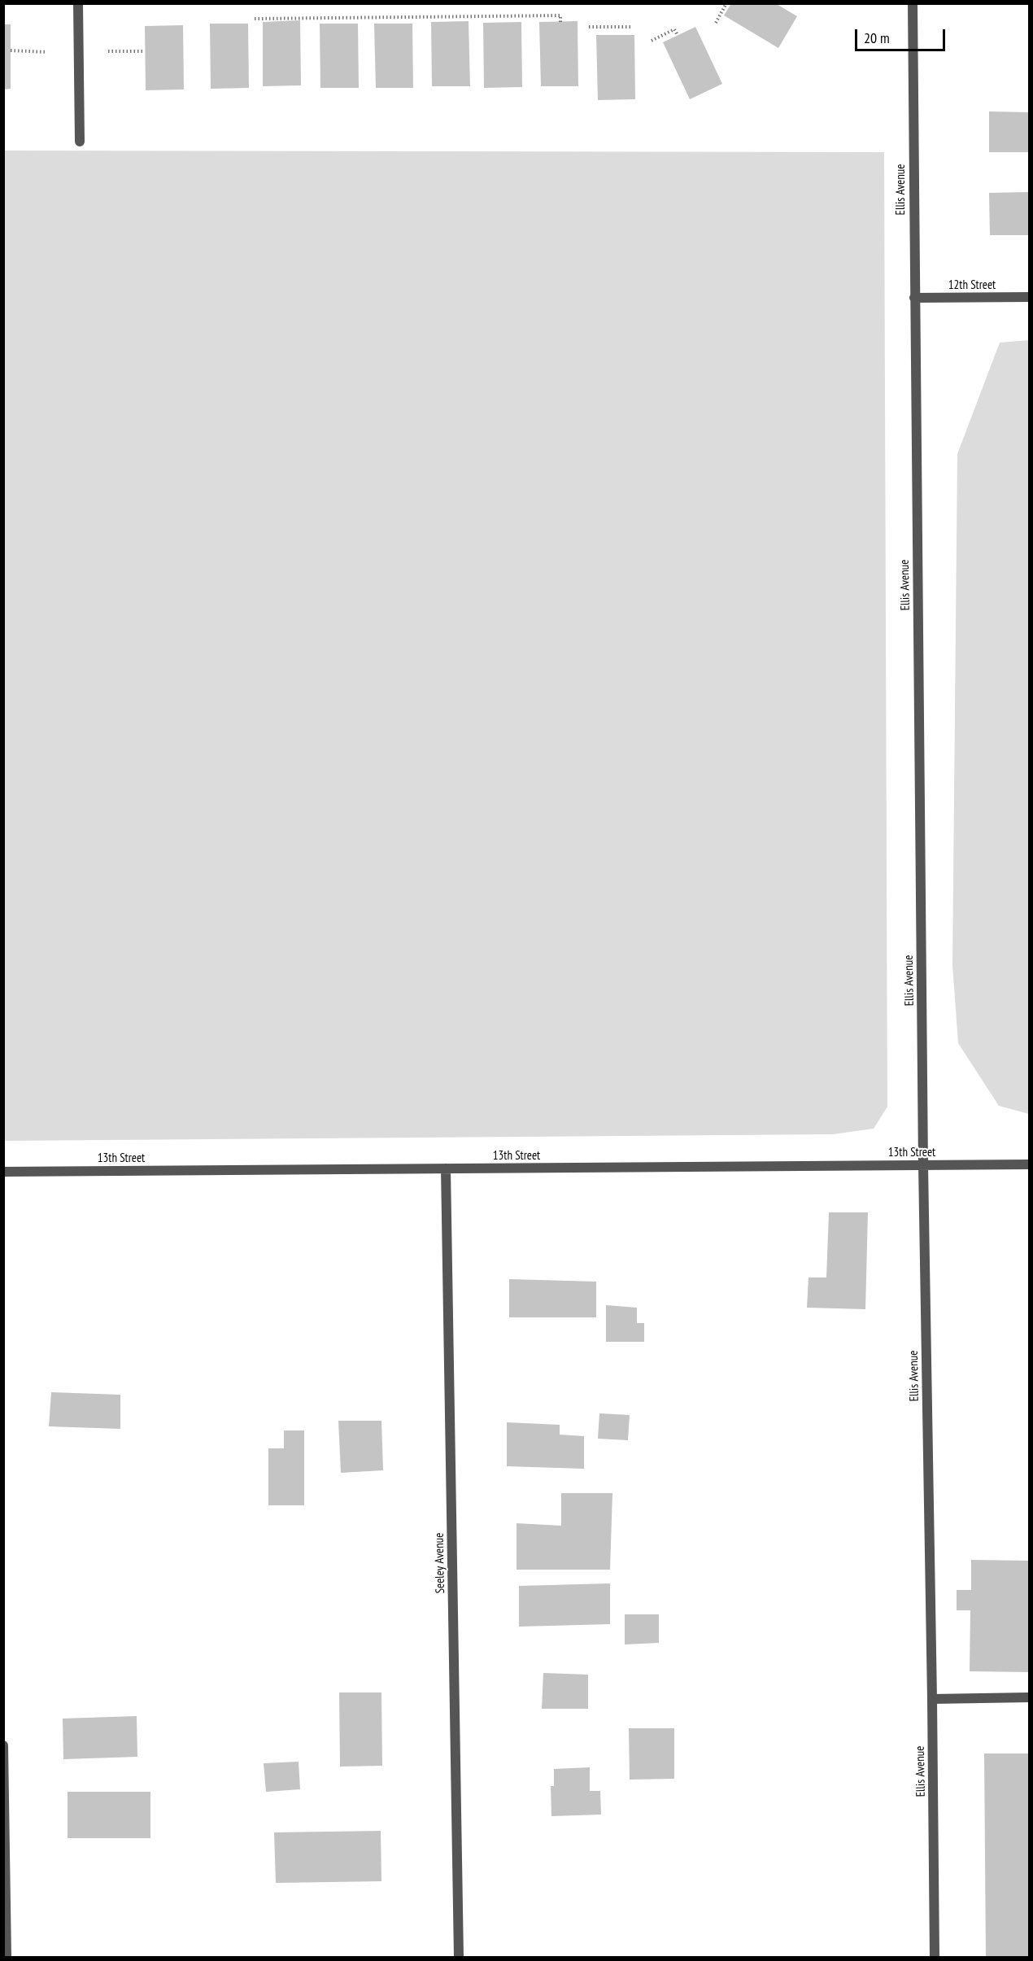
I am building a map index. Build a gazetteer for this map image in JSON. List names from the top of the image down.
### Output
{
  "streets": {
    "street": [
      "Ellis Avenue",
      "12th Street",
      "13th Street",
      "Seeley Avenue"
    ]
  },
  "crossings": [
    ["Ellis Avenue", "12th Street"],
    ["Ellis Avenue", "13th Street"],
    ["13th Street", "Seeley Avenue"]
  ],
  "scale_bar": "20 m"
}
